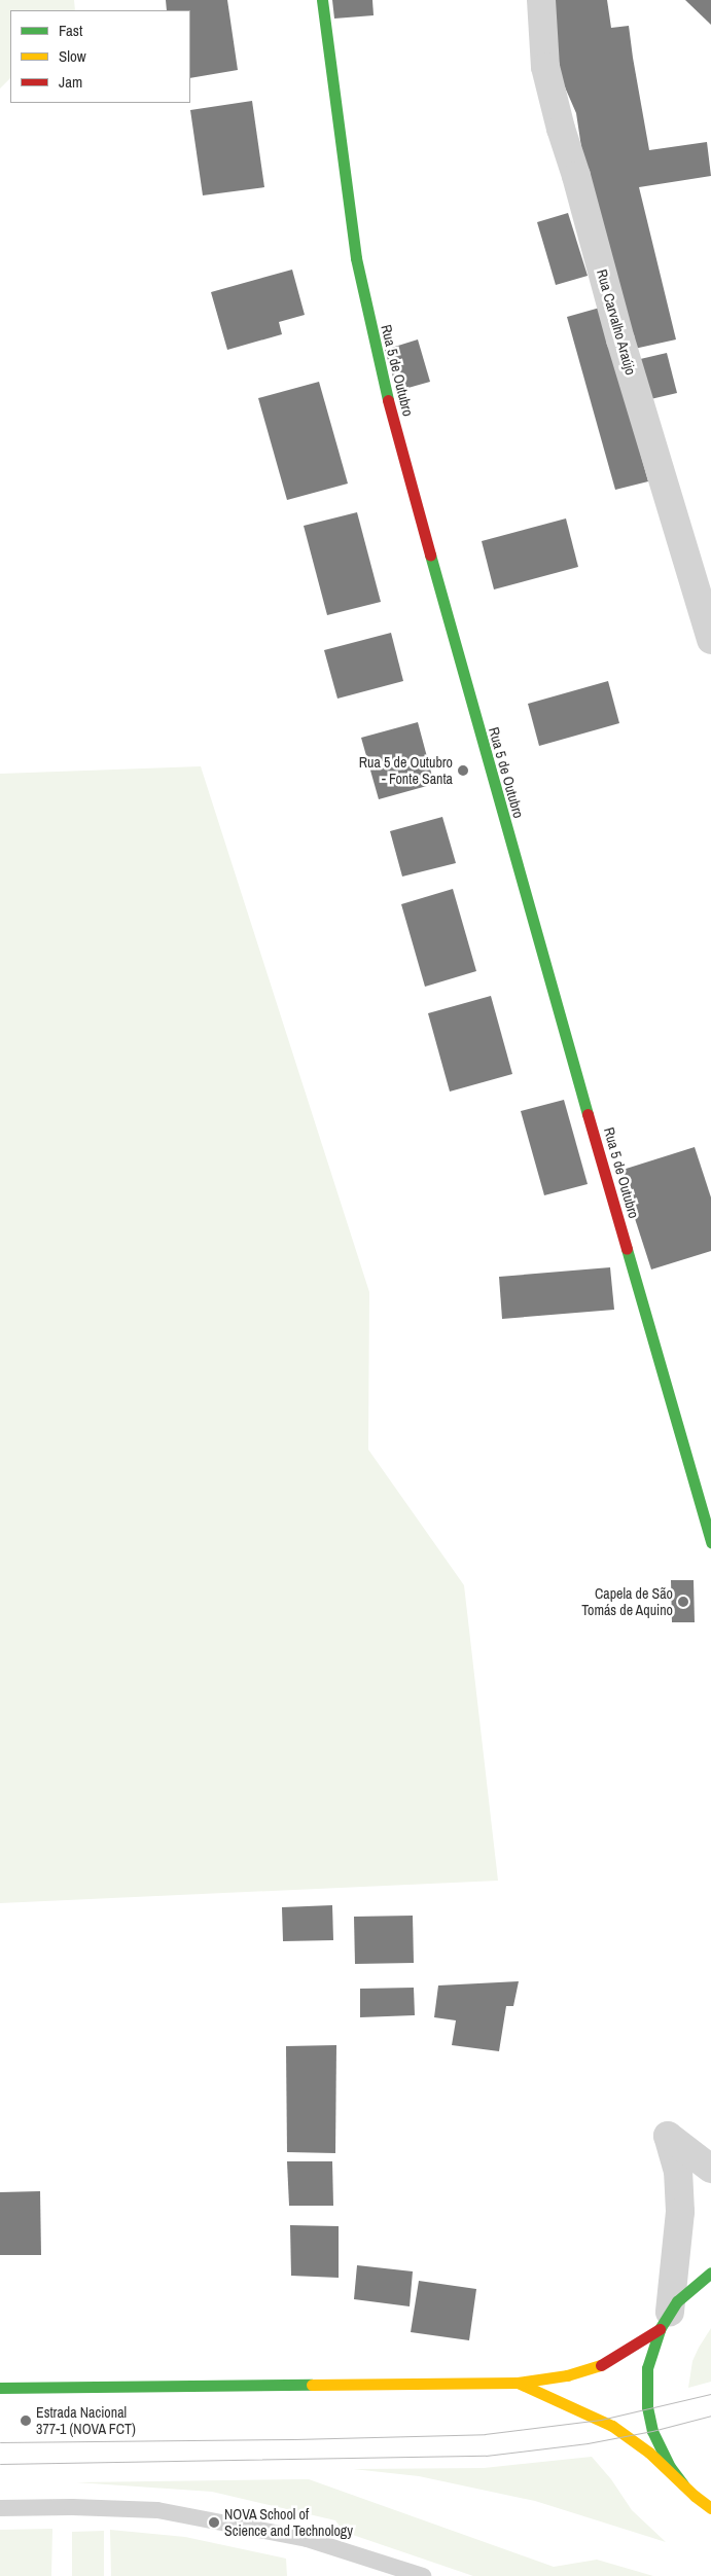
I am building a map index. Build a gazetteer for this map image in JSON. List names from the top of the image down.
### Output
{
  "streets": {
    "street": ["Rua Carvalho Araújo", "Rua 5 de Outubro"]
  },
  "places": [
    "Rua 5 de Outubro - Fonte Santa",
    "Capela de São Tomás de Aquino",
    "Estrada Nacional 377-1 (NOVA FCT)",
    "NOVA School of Science and Technology"
  ],
  "legend": ["Fast", "Slow", "Jam"]
}
